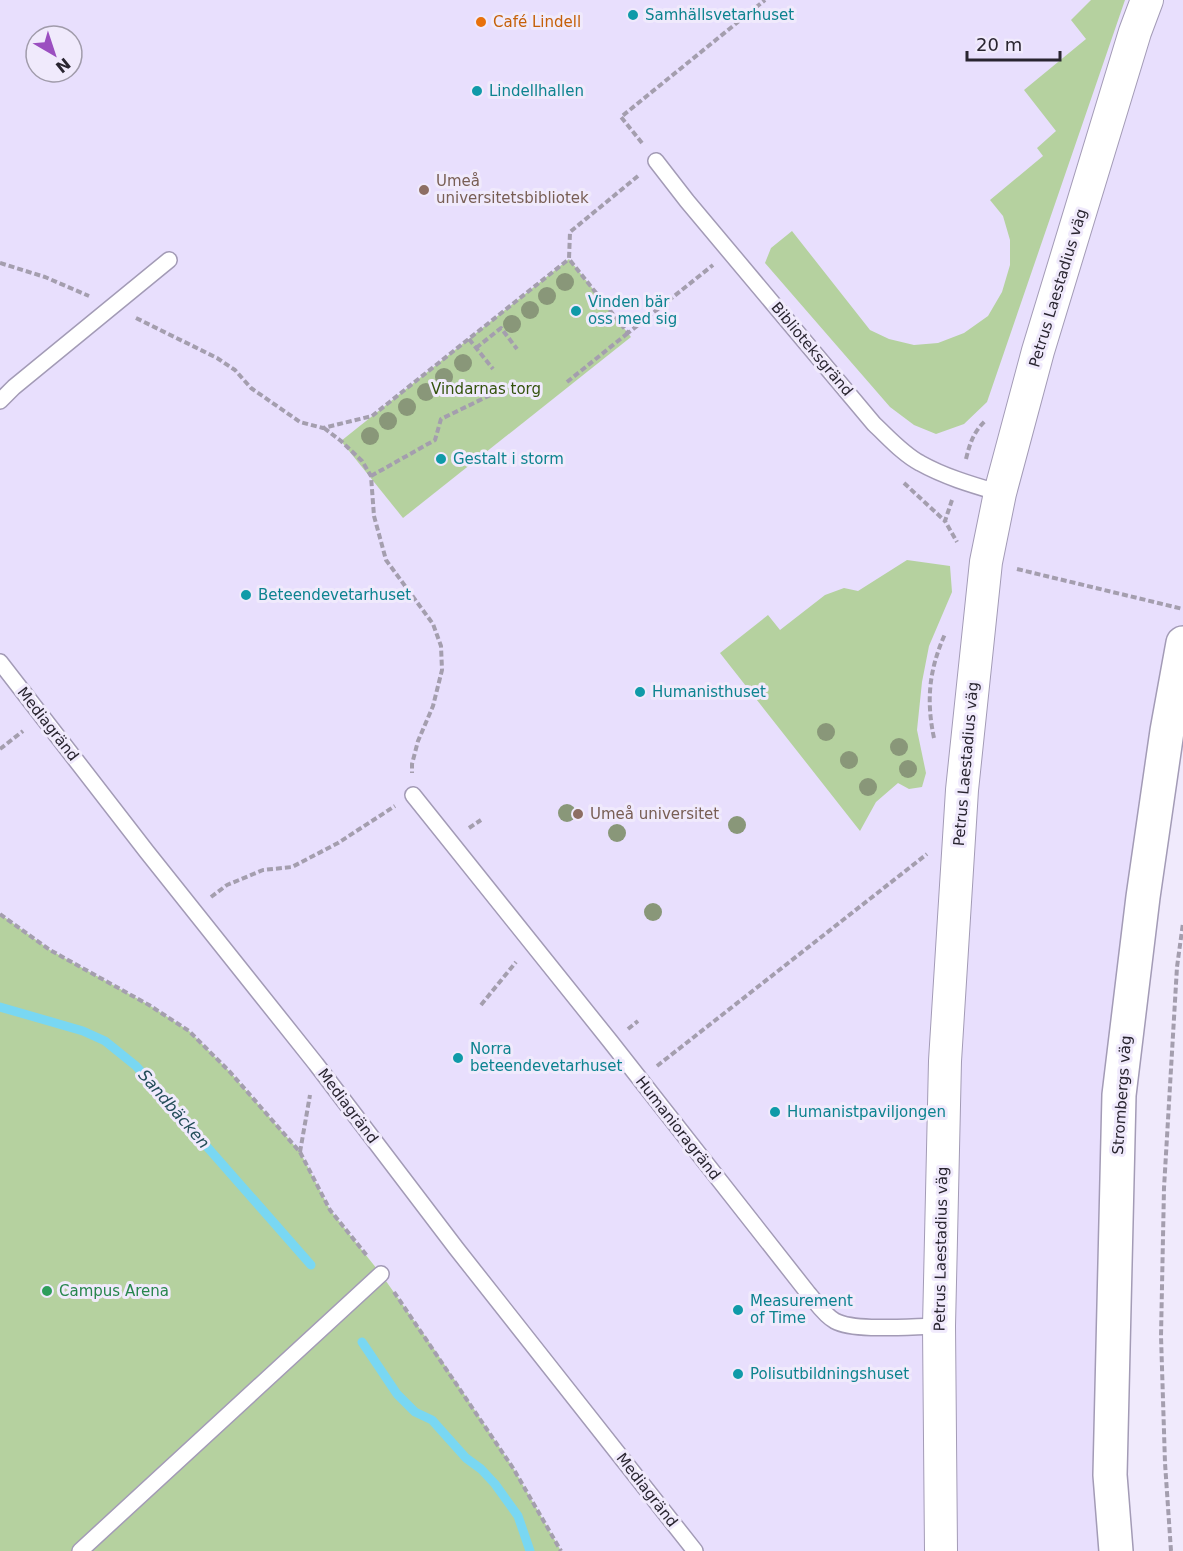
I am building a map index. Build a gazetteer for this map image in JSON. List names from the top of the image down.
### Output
{
  "streets": {
    "street": ["Petrus Laestadius väg", "Strombergs väg"],
    "lane": ["Biblioteksgränd", "Mediagränd", "Humanioragränd"]
  },
  "crossings": [
    ["Petrus Laestadius väg", "Biblioteksgränd"],
    ["Petrus Laestadius väg", "Humanioragränd"]
  ],
  "water": ["Sandbäcken"],
  "parks": ["Vindarnas torg"],
  "places": [
    "Samhällsvetarhuset",
    "Café Lindell",
    "Lindellhallen",
    "Umeå universitetsbibliotek",
    "Vinden bär oss med sig",
    "Gestalt i storm",
    "Beteendevetarhuset",
    "Humanisthuset",
    "Umeå universitet",
    "Norra beteendevetarhuset",
    "Humanistpaviljongen",
    "Campus Arena",
    "Measurement of Time",
    "Polisutbildningshuset"
  ],
  "scale_bar": "20 m",
  "north": "bottom right"
}
